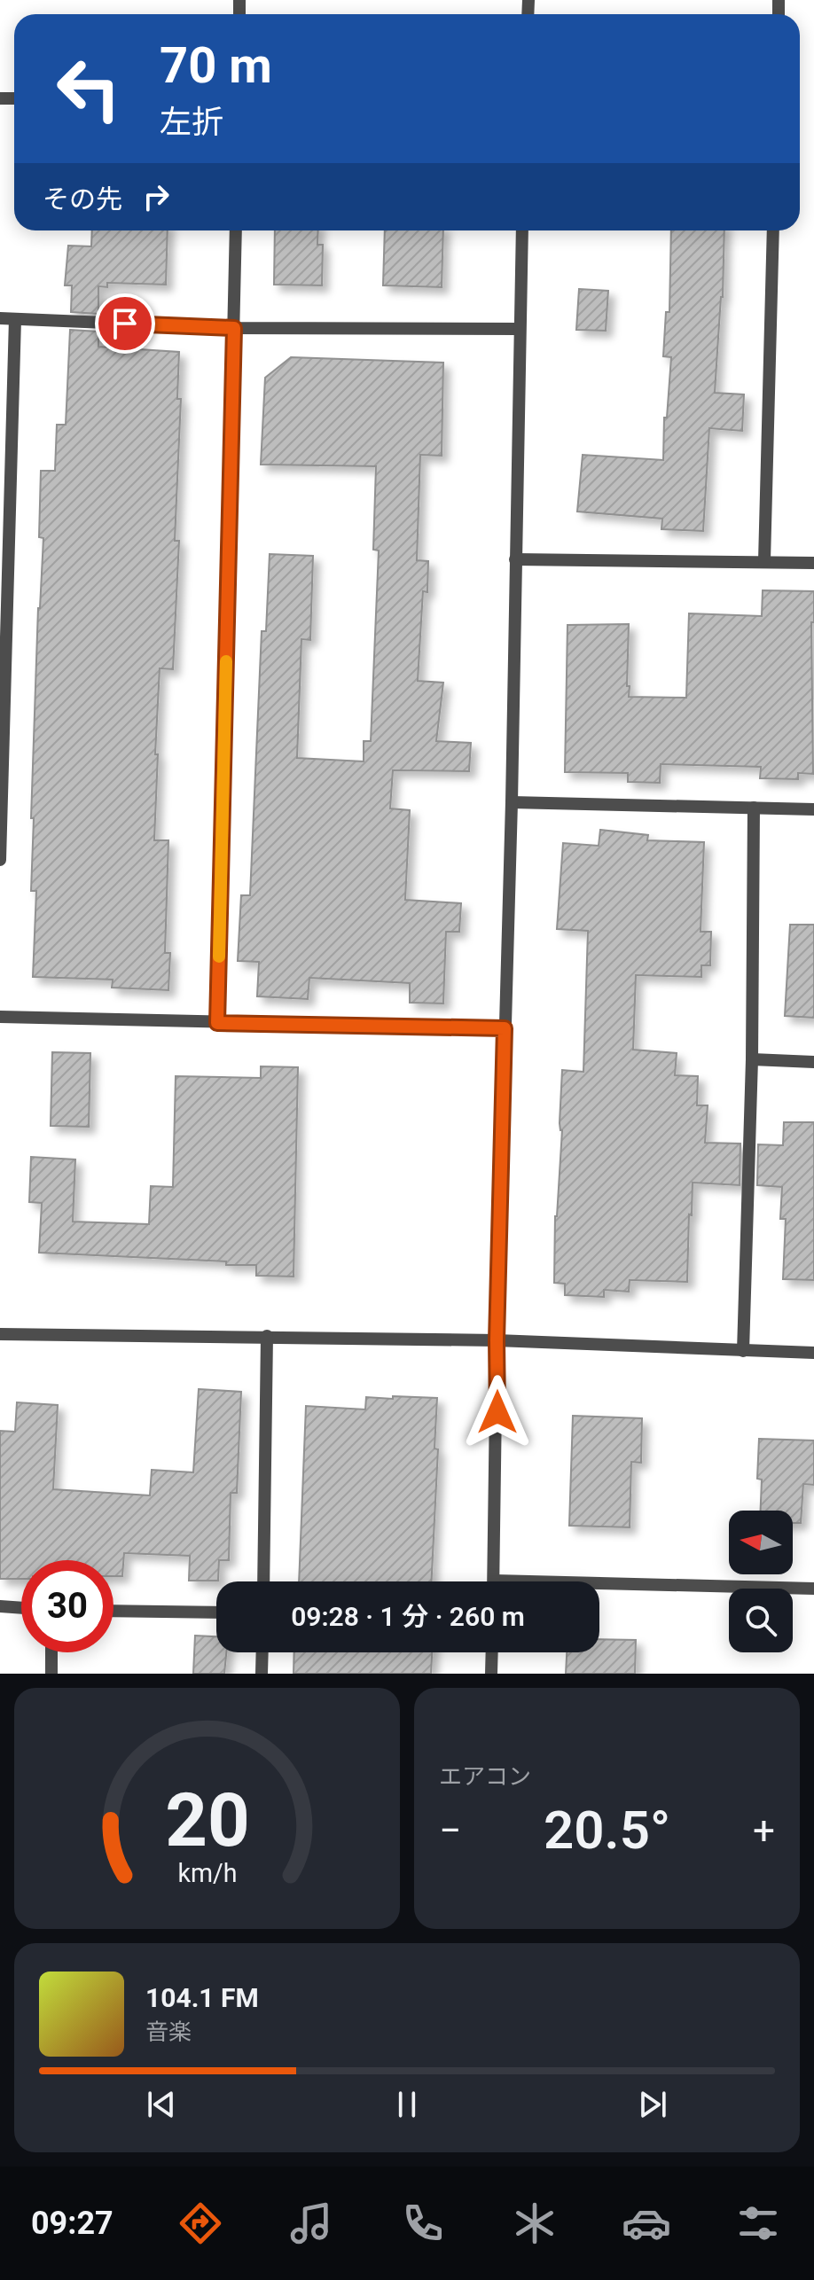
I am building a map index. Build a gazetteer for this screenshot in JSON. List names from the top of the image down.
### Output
{
  "north": "left",
  "page": {
    "turn": ["70 m", "左折"],
    "then": "その先",
    "limit": "30",
    "trip": "09:28 · 1 分 · 260 m",
    "tile": "エアコン",
    "heat": ["−", "20.5°", "+"],
    "song": ["104.1 FM", "音楽"],
    "tabs": "09:27",
    "gauge": ["20", "km/h"]
  }
}
